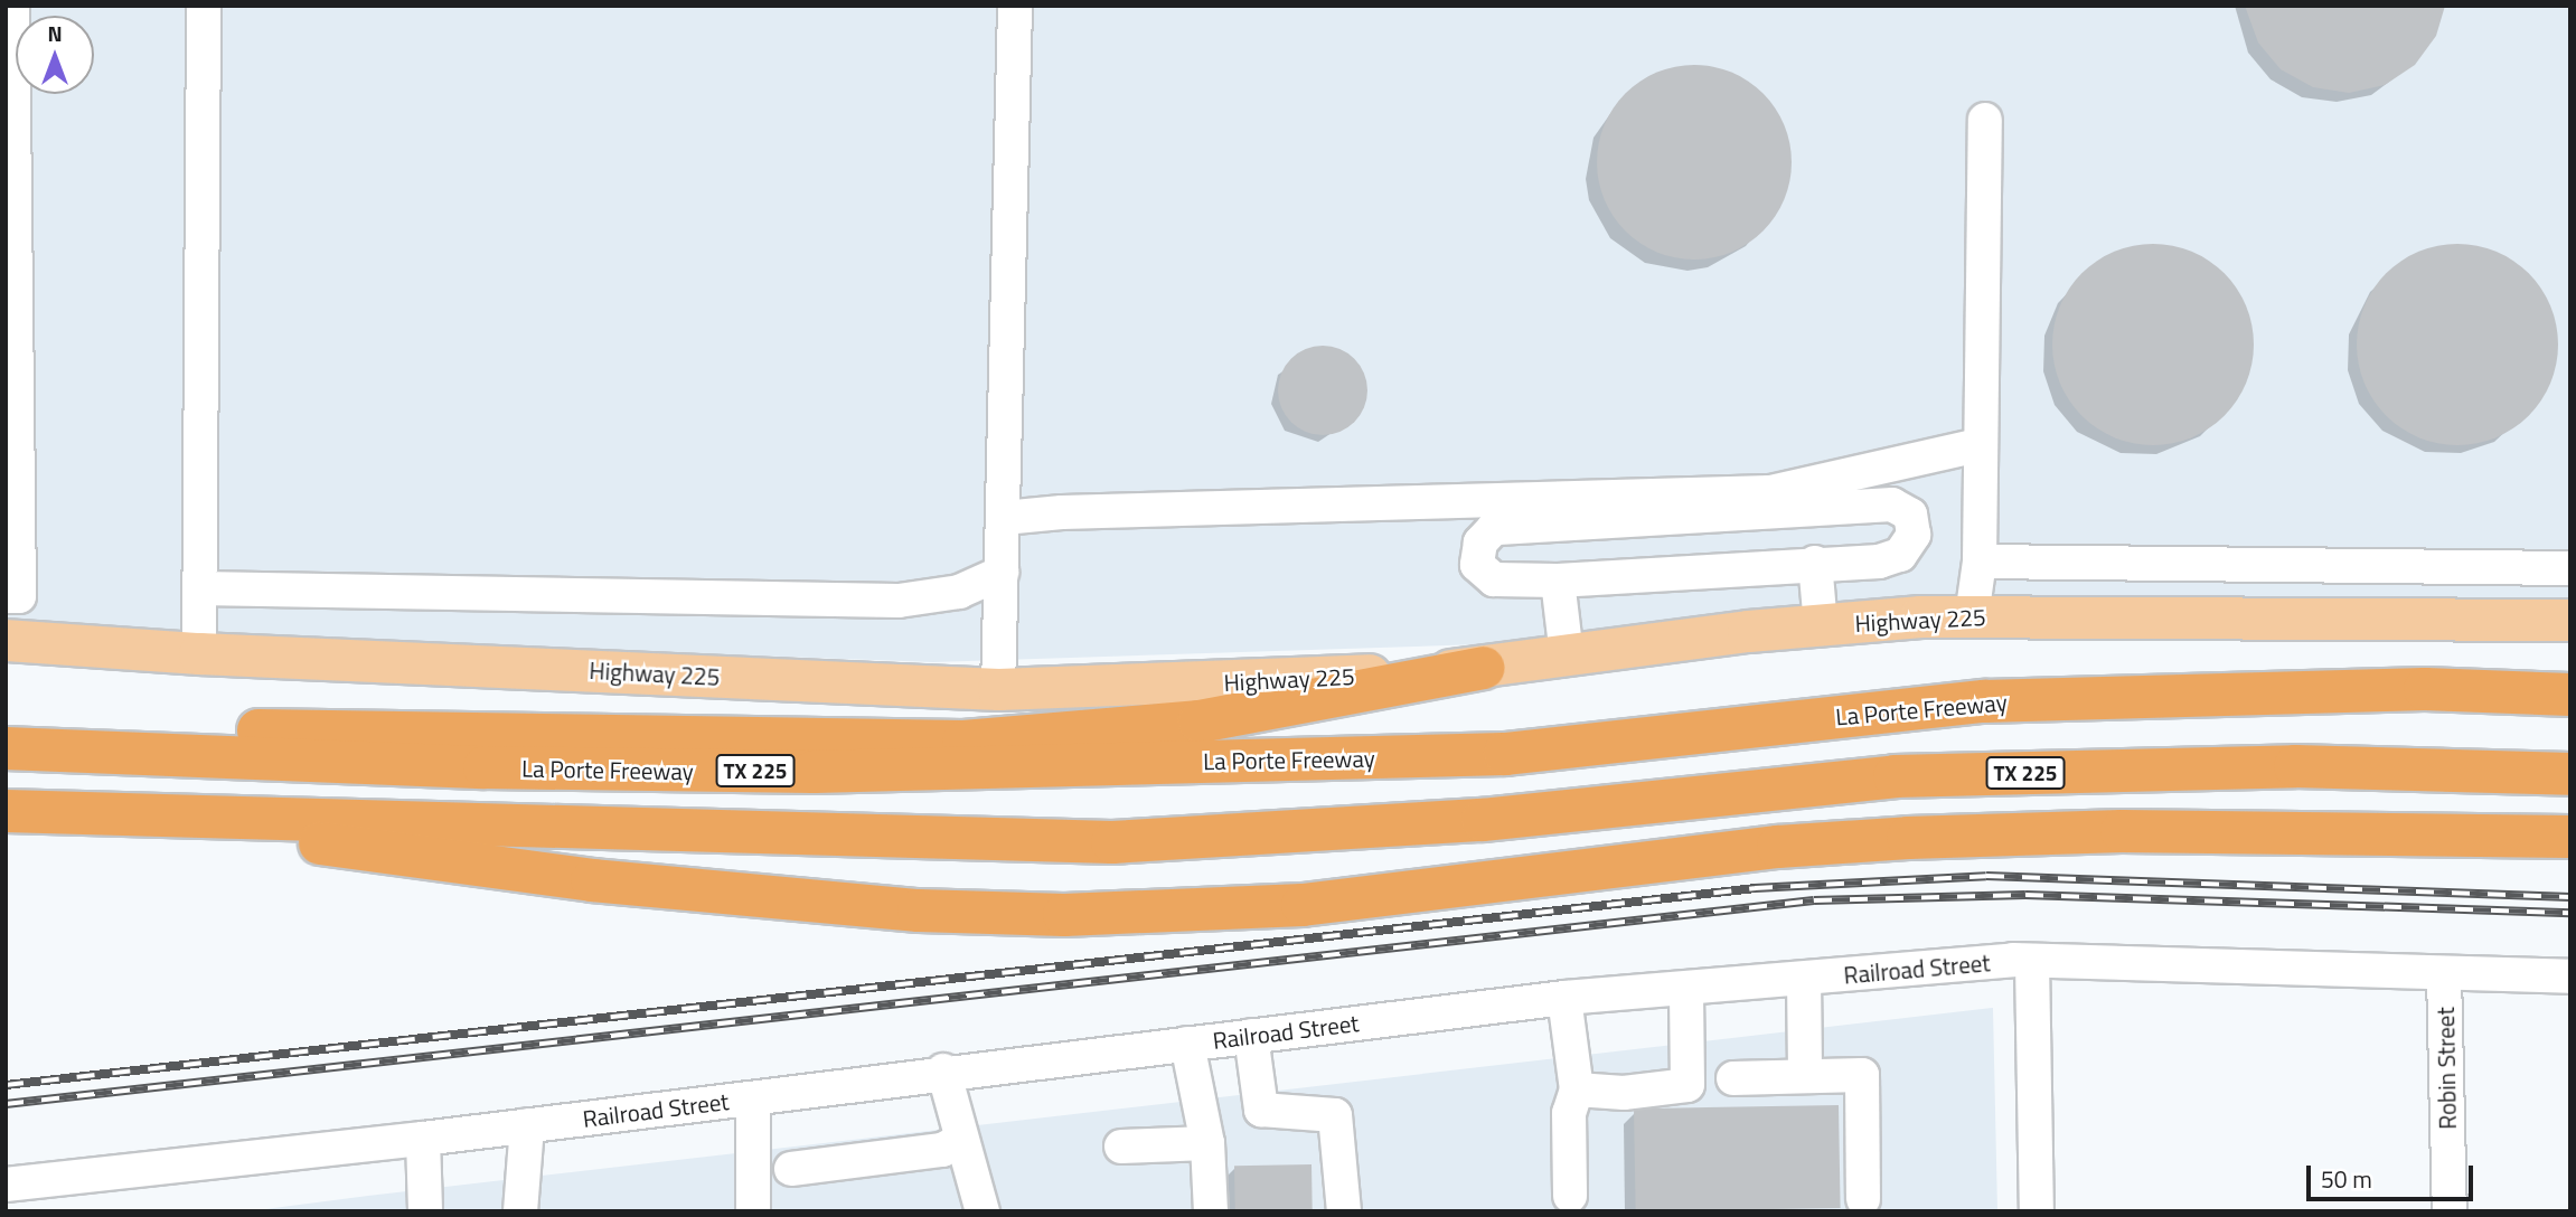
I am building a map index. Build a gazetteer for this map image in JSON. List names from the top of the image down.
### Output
{
  "streets": {
    "highway": ["La Porte Freeway", "TX 225"],
    "main road": ["Highway 225"],
    "street": ["Railroad Street", "Robin Street"]
  },
  "crossings": [
    ["Railroad Street", "Robin Street"]
  ],
  "scale_bar": "50 m",
  "north": "top"
}
